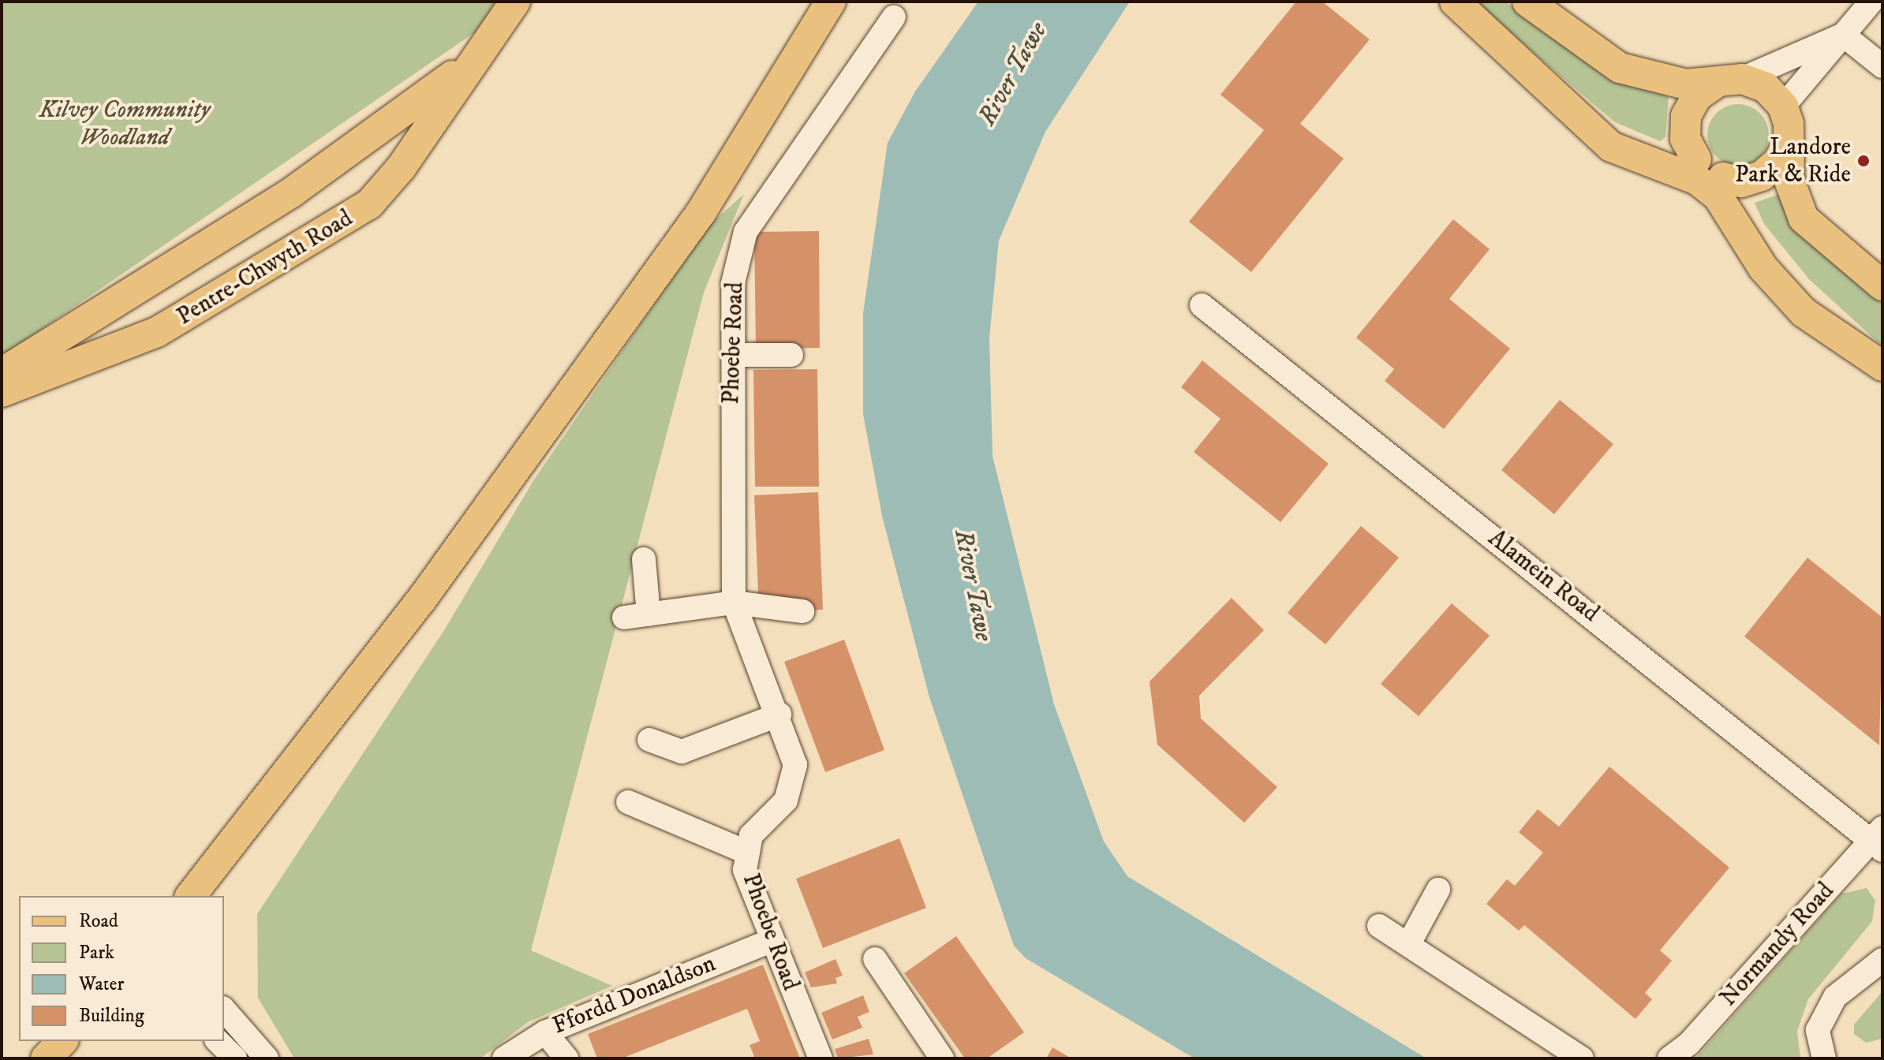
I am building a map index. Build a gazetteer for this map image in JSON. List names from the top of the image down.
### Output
{
  "streets": {
    "main road": ["Pentre-Chwyth Road"],
    "street": [
      "Phoebe Road",
      "Alamein Road",
      "Normandy Road",
      "Ffordd Donaldson"
    ]
  },
  "crossings": [
    ["Phoebe Road", "Ffordd Donaldson"],
    ["Alamein Road", "Normandy Road"]
  ],
  "water": ["River Tawe"],
  "parks": ["Kilvey Community Woodland"],
  "places": ["Landore Park & Ride"],
  "legend": [
    "Road",
    "Park",
    "Water",
    "Building"
  ]
}
